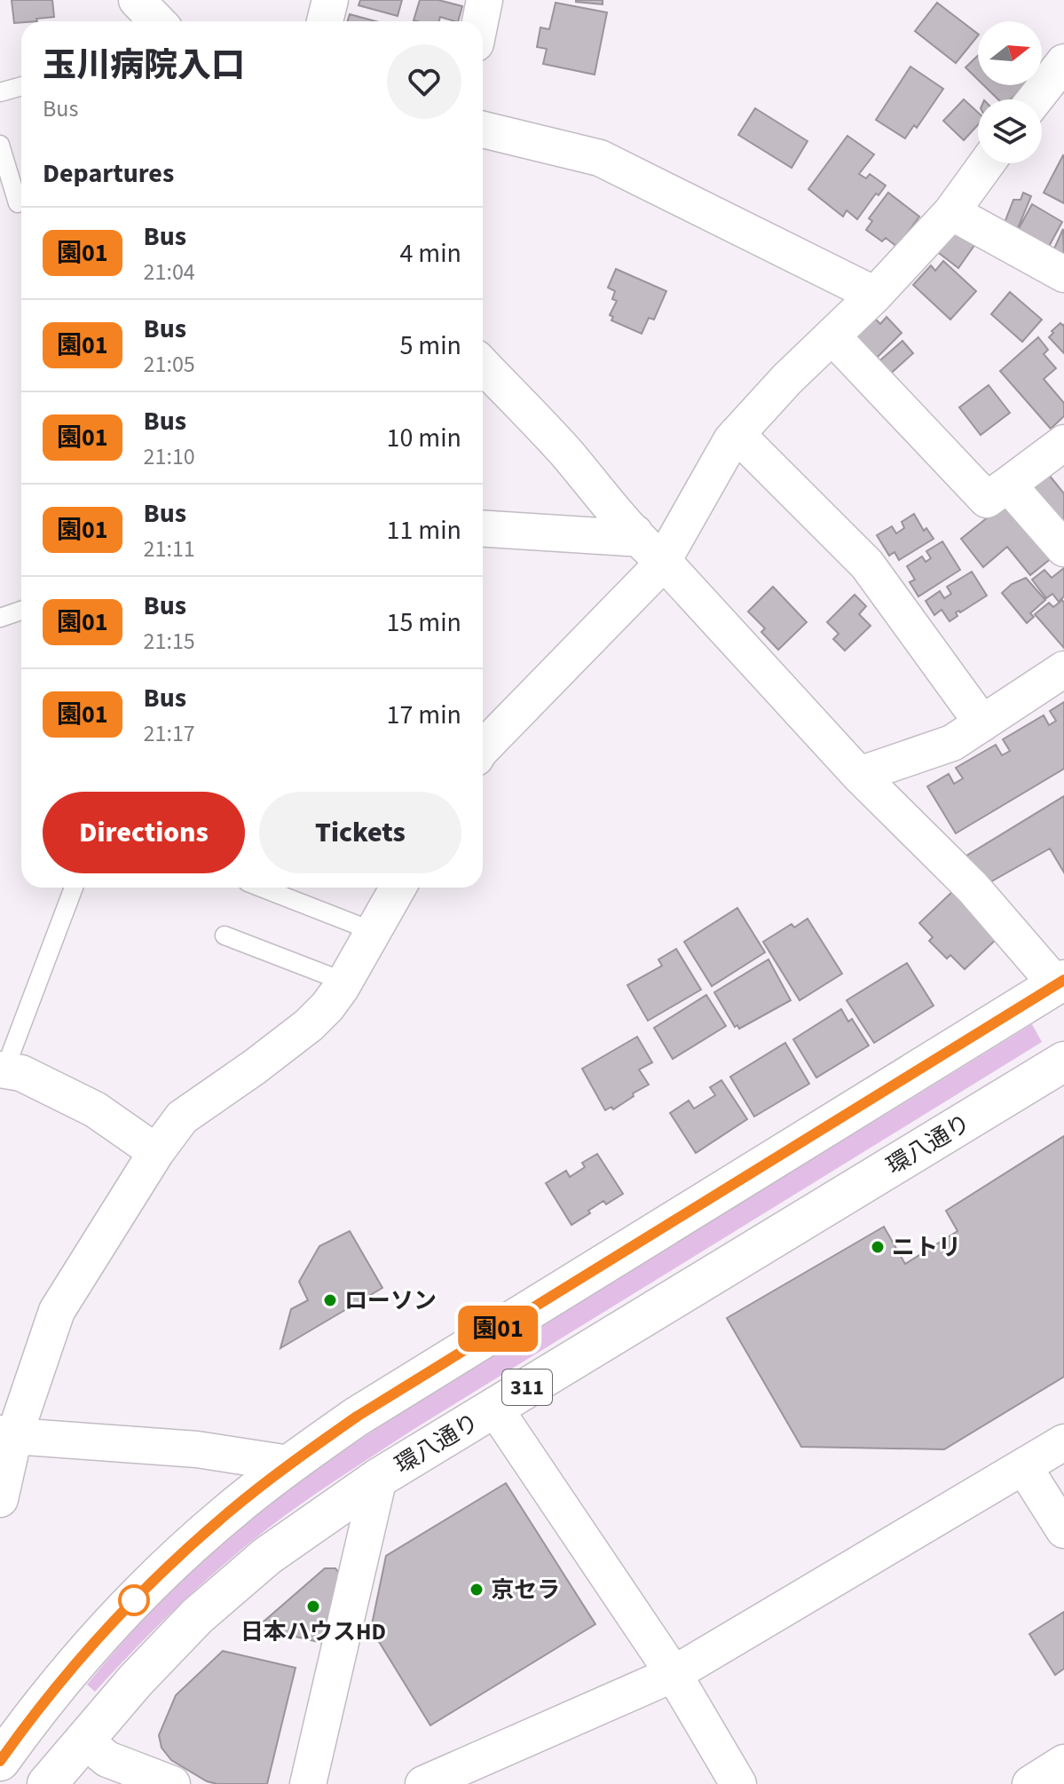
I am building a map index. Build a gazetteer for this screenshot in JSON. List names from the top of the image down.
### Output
{
  "streets": {
    "main road": ["環八通り", "311"]
  },
  "places": [
    "ニトリ",
    "ローソン",
    "京セラ",
    "日本ハウスHD"
  ],
  "lines": ["bus line 園01"],
  "north": "right",
  "page": {
    "on_map": "園01",
    "heading": [
      ["玉川病院入口", "Bus"],
      "Departures"
    ],
    "list": [
      {
        "mark": "園01",
        "name": "Bus",
        "note": "21:04",
        "value": "4 min"
      },
      {
        "mark": "園01",
        "name": "Bus",
        "note": "21:05",
        "value": "5 min"
      },
      {
        "mark": "園01",
        "name": "Bus",
        "note": "21:10",
        "value": "10 min"
      },
      {
        "mark": "園01",
        "name": "Bus",
        "note": "21:11",
        "value": "11 min"
      },
      {
        "mark": "園01",
        "name": "Bus",
        "note": "21:15",
        "value": "15 min"
      },
      {
        "mark": "園01",
        "name": "Bus",
        "note": "21:17",
        "value": "17 min"
      }
    ],
    "buttons": ["Directions", "Tickets"]
  }
}
